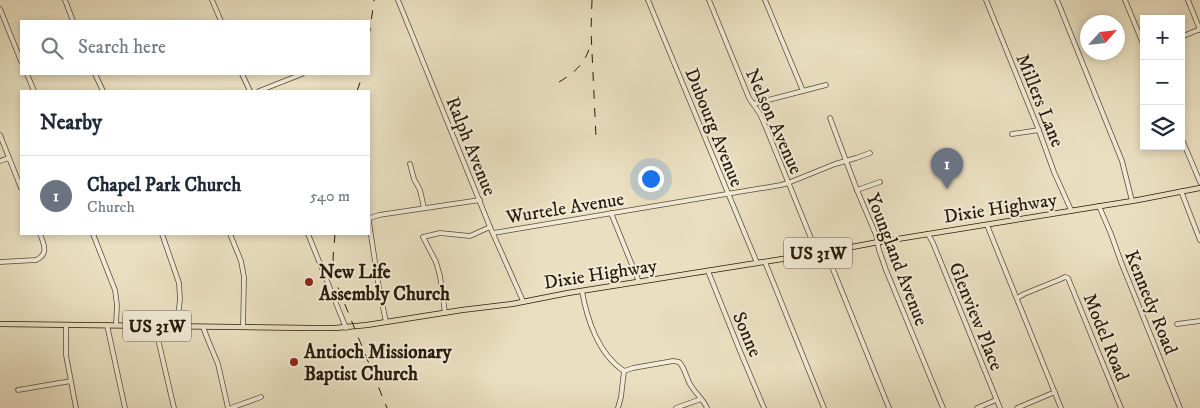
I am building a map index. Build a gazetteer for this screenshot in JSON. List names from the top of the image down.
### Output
{
  "streets": {
    "main road": ["Dixie Highway", "US 31W"],
    "street": [
      "Millers Lane",
      "Nelson Avenue",
      "Dubourg Avenue",
      "Ralph Avenue",
      "Wurtele Avenue",
      "Youngland Avenue",
      "Kennedy Road",
      "Glenview Place",
      "Sonne",
      "Model Road"
    ]
  },
  "crossings": [
    ["Millers Lane", "Dixie Highway"],
    ["Nelson Avenue", "Wurtele Avenue"],
    ["Nelson Avenue", "Dixie Highway"],
    ["Dubourg Avenue", "Wurtele Avenue"],
    ["Dubourg Avenue", "Dixie Highway"],
    ["Ralph Avenue", "Wurtele Avenue"],
    ["Ralph Avenue", "Dixie Highway"],
    ["Wurtele Avenue", "Youngland Avenue"],
    ["Dixie Highway", "Youngland Avenue"],
    ["Dixie Highway", "Kennedy Road"],
    ["Dixie Highway", "Glenview Place"],
    ["Dixie Highway", "Sonne"]
  ],
  "places": ["New Life Assembly Church", "Antioch Missionary Baptist Church"],
  "north": "top right",
  "page": {
    "map_buttons": ["+", "−"],
    "search": "Search here",
    "heading": "Nearby",
    "pins": "1",
    "list": [
      {
        "mark": "1",
        "name": "Chapel Park Church",
        "note": "Church",
        "value": "540 m"
      }
    ]
  }
}
